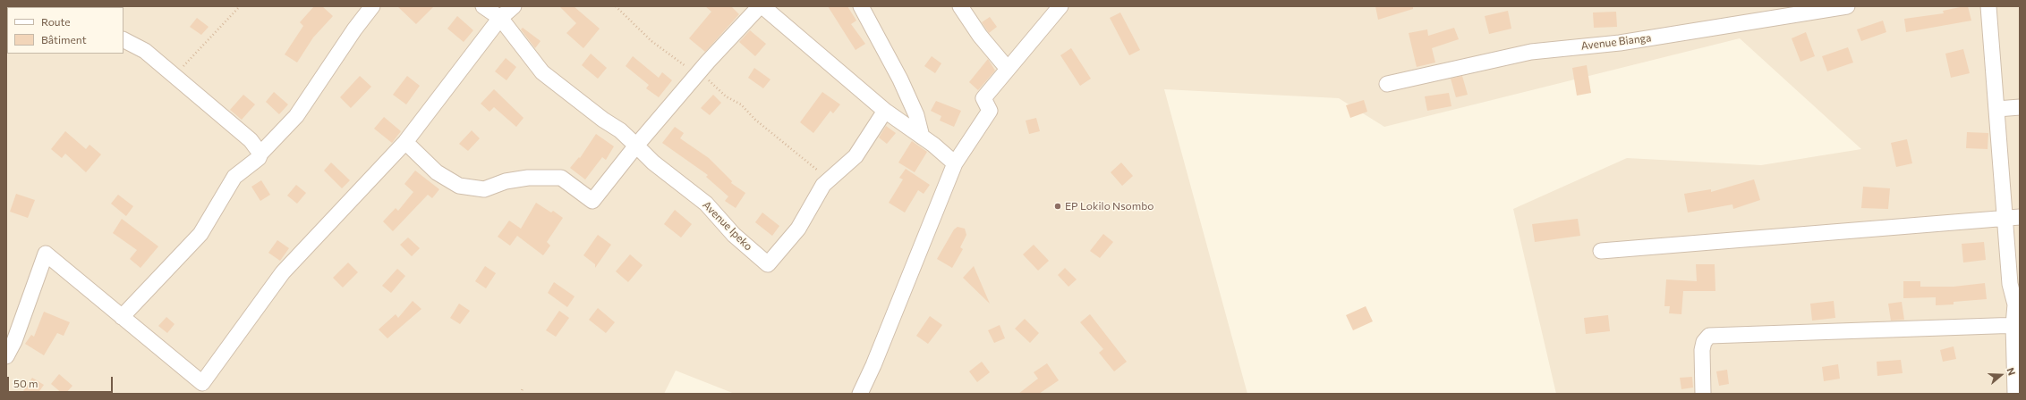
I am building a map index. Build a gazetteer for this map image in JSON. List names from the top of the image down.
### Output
{
  "streets": {
    "street": ["Avenue Bianga", "Avenue Ipeko"]
  },
  "places": ["EP Lokilo Nsombo"],
  "legend": ["Route", "Bâtiment"],
  "scale_bar": "50 m",
  "north": "right"
}
